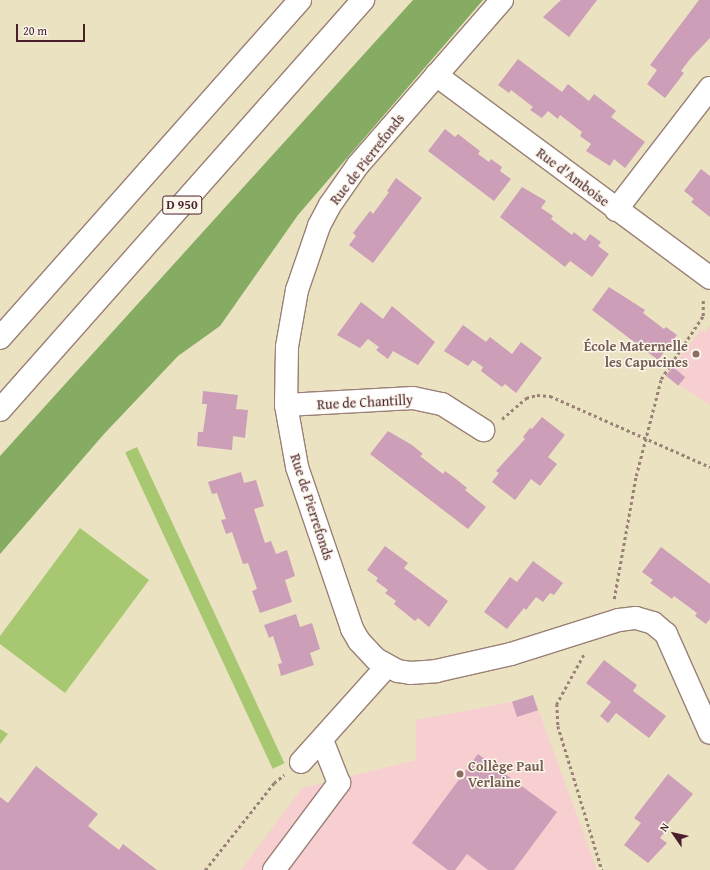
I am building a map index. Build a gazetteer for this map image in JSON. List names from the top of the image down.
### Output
{
  "streets": {
    "main road": [
      "Rue de Pierrefonds",
      "Rue d'Amboise",
      "D 950",
      "Rue de Chantilly"
    ]
  },
  "crossings": [
    ["Rue de Pierrefonds", "Rue d'Amboise"],
    ["Rue de Pierrefonds", "Rue de Chantilly"]
  ],
  "places": ["École Maternelle les Capucines", "Collège Paul Verlaine"],
  "scale_bar": "20 m",
  "north": "top left"
}
